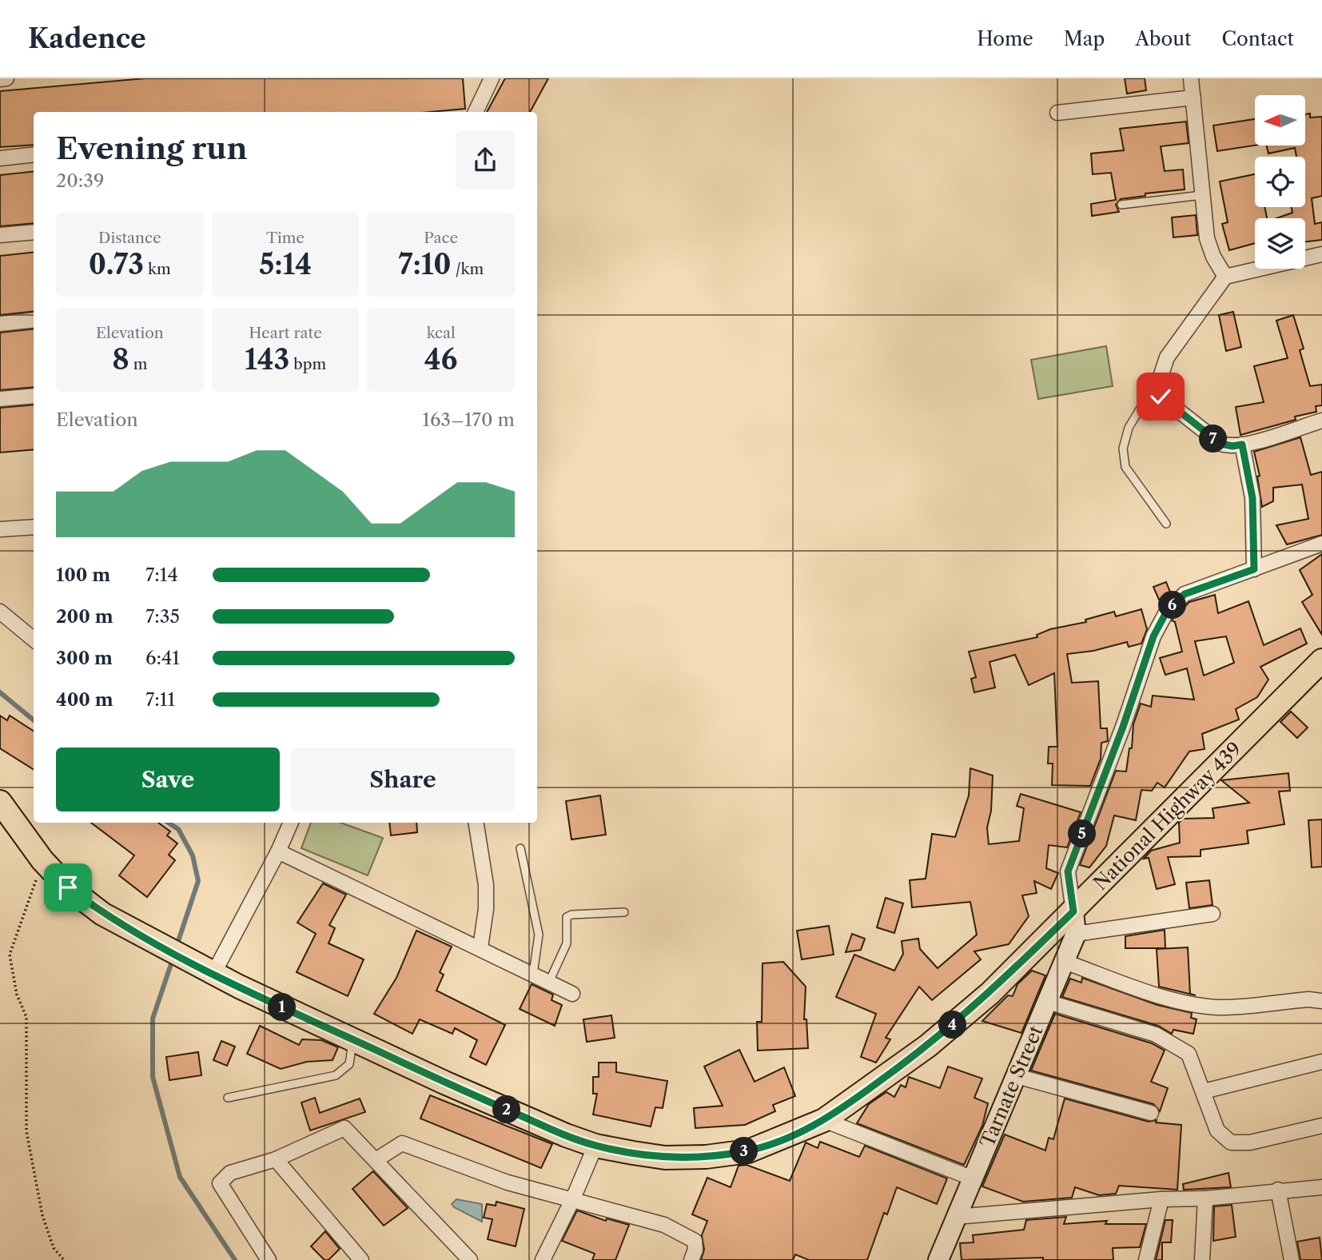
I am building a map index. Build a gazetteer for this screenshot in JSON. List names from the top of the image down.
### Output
{
  "streets": {
    "main road": ["National Highway 439"],
    "street": ["Tarnate Street"]
  },
  "crossings": [
    ["National Highway 439", "Tarnate Street"]
  ],
  "north": "left",
  "page": {
    "header": "Kadence",
    "nav": [
      "Home",
      "Map",
      "About",
      "Contact"
    ],
    "heading": ["Evening run", "20:39"],
    "stats": [
      ["Distance", "0.73 km"],
      ["Time", "5:14"],
      ["Pace", "7:10 /km"],
      ["Elevation", "8 m"],
      ["Heart rate", "143 bpm"],
      ["kcal", "46"]
    ],
    "chart": ["Elevation", "163–170 m"],
    "pins": [
      "7",
      "6",
      "5",
      "1",
      "4",
      "2",
      "3"
    ],
    "list": [
      {
        "name": "100 m",
        "note": "7:14"
      },
      {
        "name": "200 m",
        "note": "7:35"
      },
      {
        "name": "300 m",
        "note": "6:41"
      },
      {
        "name": "400 m",
        "note": "7:11"
      }
    ],
    "buttons": ["Save", "Share"]
  }
}
